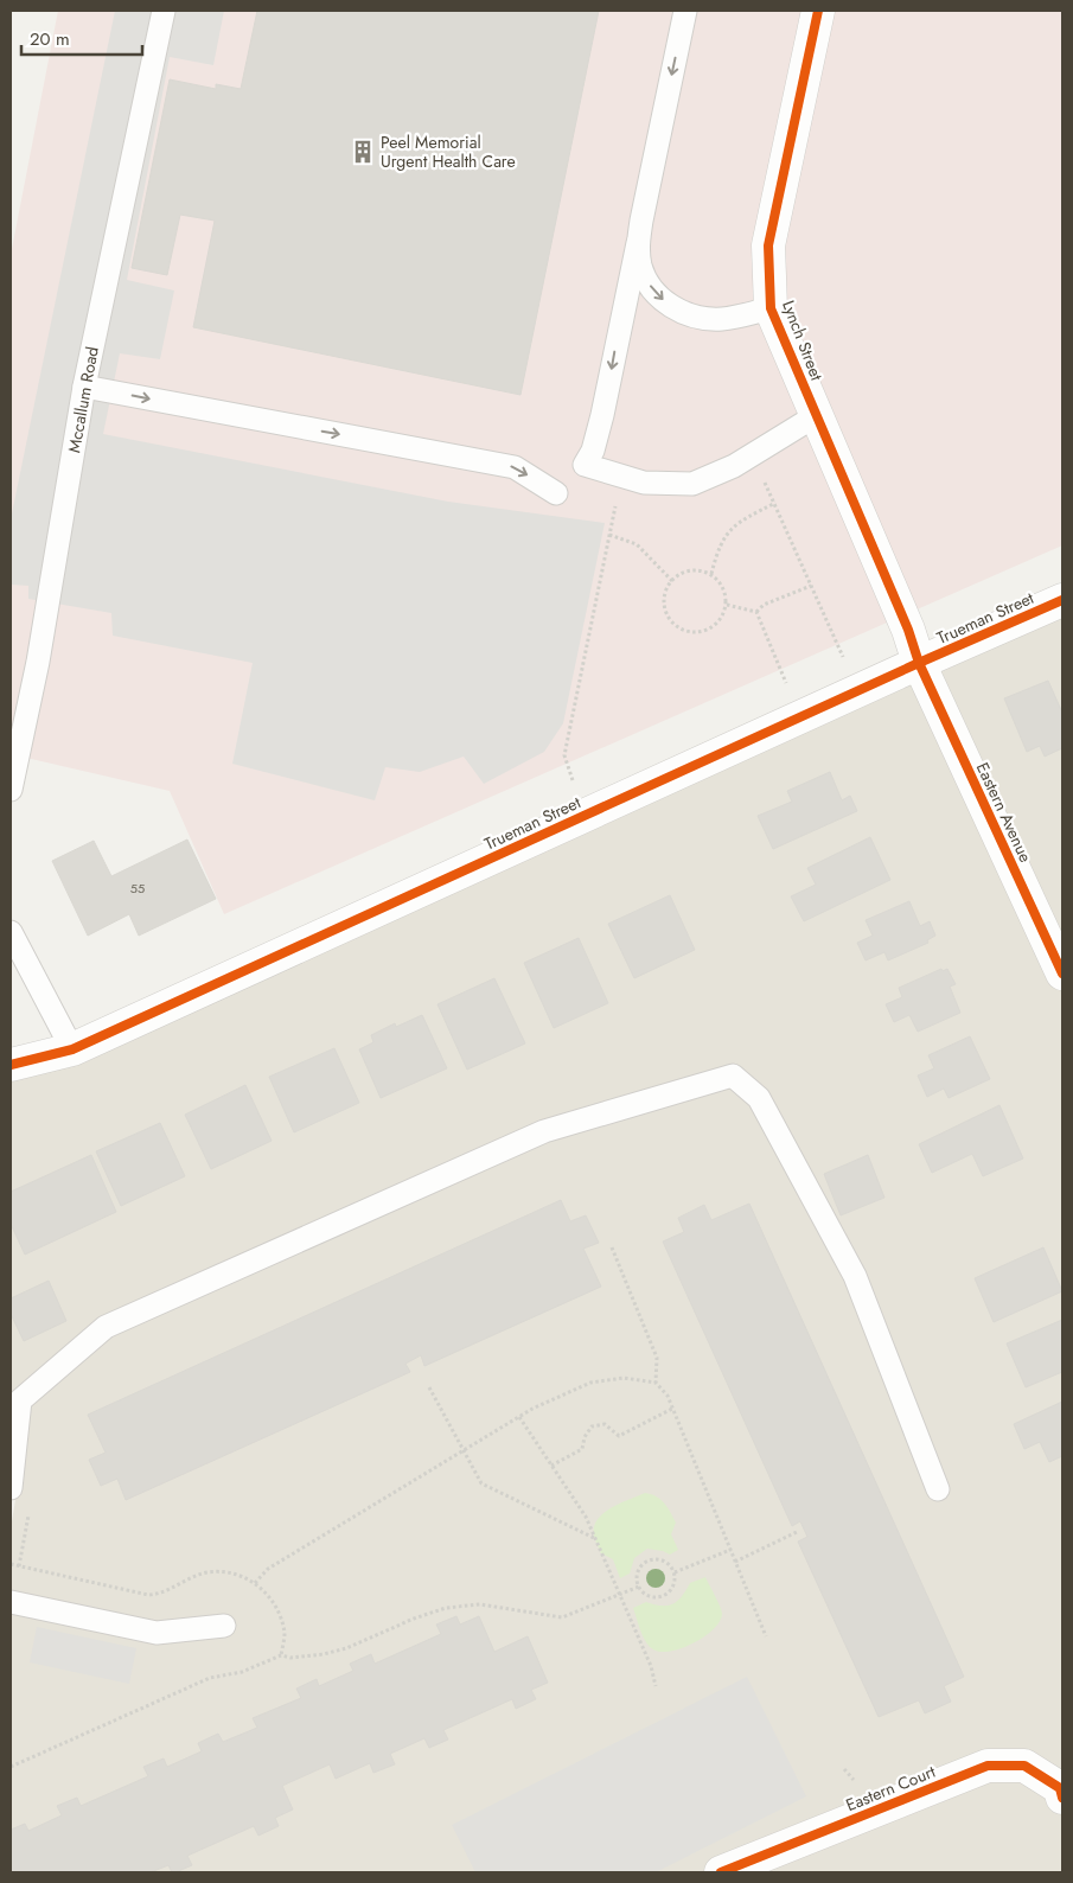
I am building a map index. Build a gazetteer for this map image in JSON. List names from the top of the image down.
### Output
{
  "streets": {
    "street": [
      "Lynch Street",
      "Trueman Street",
      "Eastern Avenue",
      "Eastern Court"
    ],
    "lane": ["Mccallum Road"]
  },
  "crossings": [
    ["Lynch Street", "Trueman Street"],
    ["Lynch Street", "Eastern Avenue"],
    ["Trueman Street", "Eastern Avenue"]
  ],
  "places": {
    "building": ["Peel Memorial Urgent Health Care"]
  },
  "house_numbers": ["55"],
  "scale_bar": "20 m"
}
